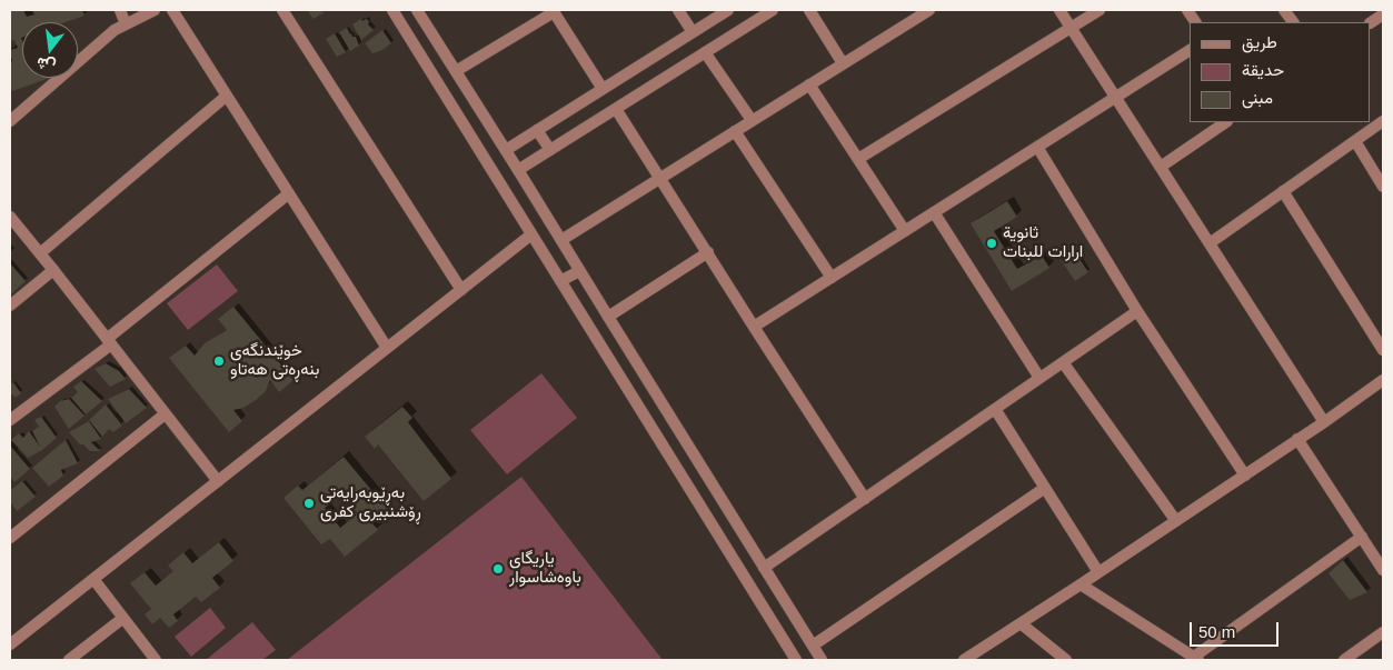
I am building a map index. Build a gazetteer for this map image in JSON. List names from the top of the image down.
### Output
{
  "places": [
    "ثانوية ارارات للبنات",
    "خوێندنگەی بنەڕەتی هەتاو",
    "بەڕێوبەرایەتی ڕۆشنبیری کفری",
    "یاریگای باوەشاسوار"
  ],
  "legend": ["طريق", "حديقة", "مبنى"],
  "scale_bar": "50 m",
  "north": "bottom"
}
